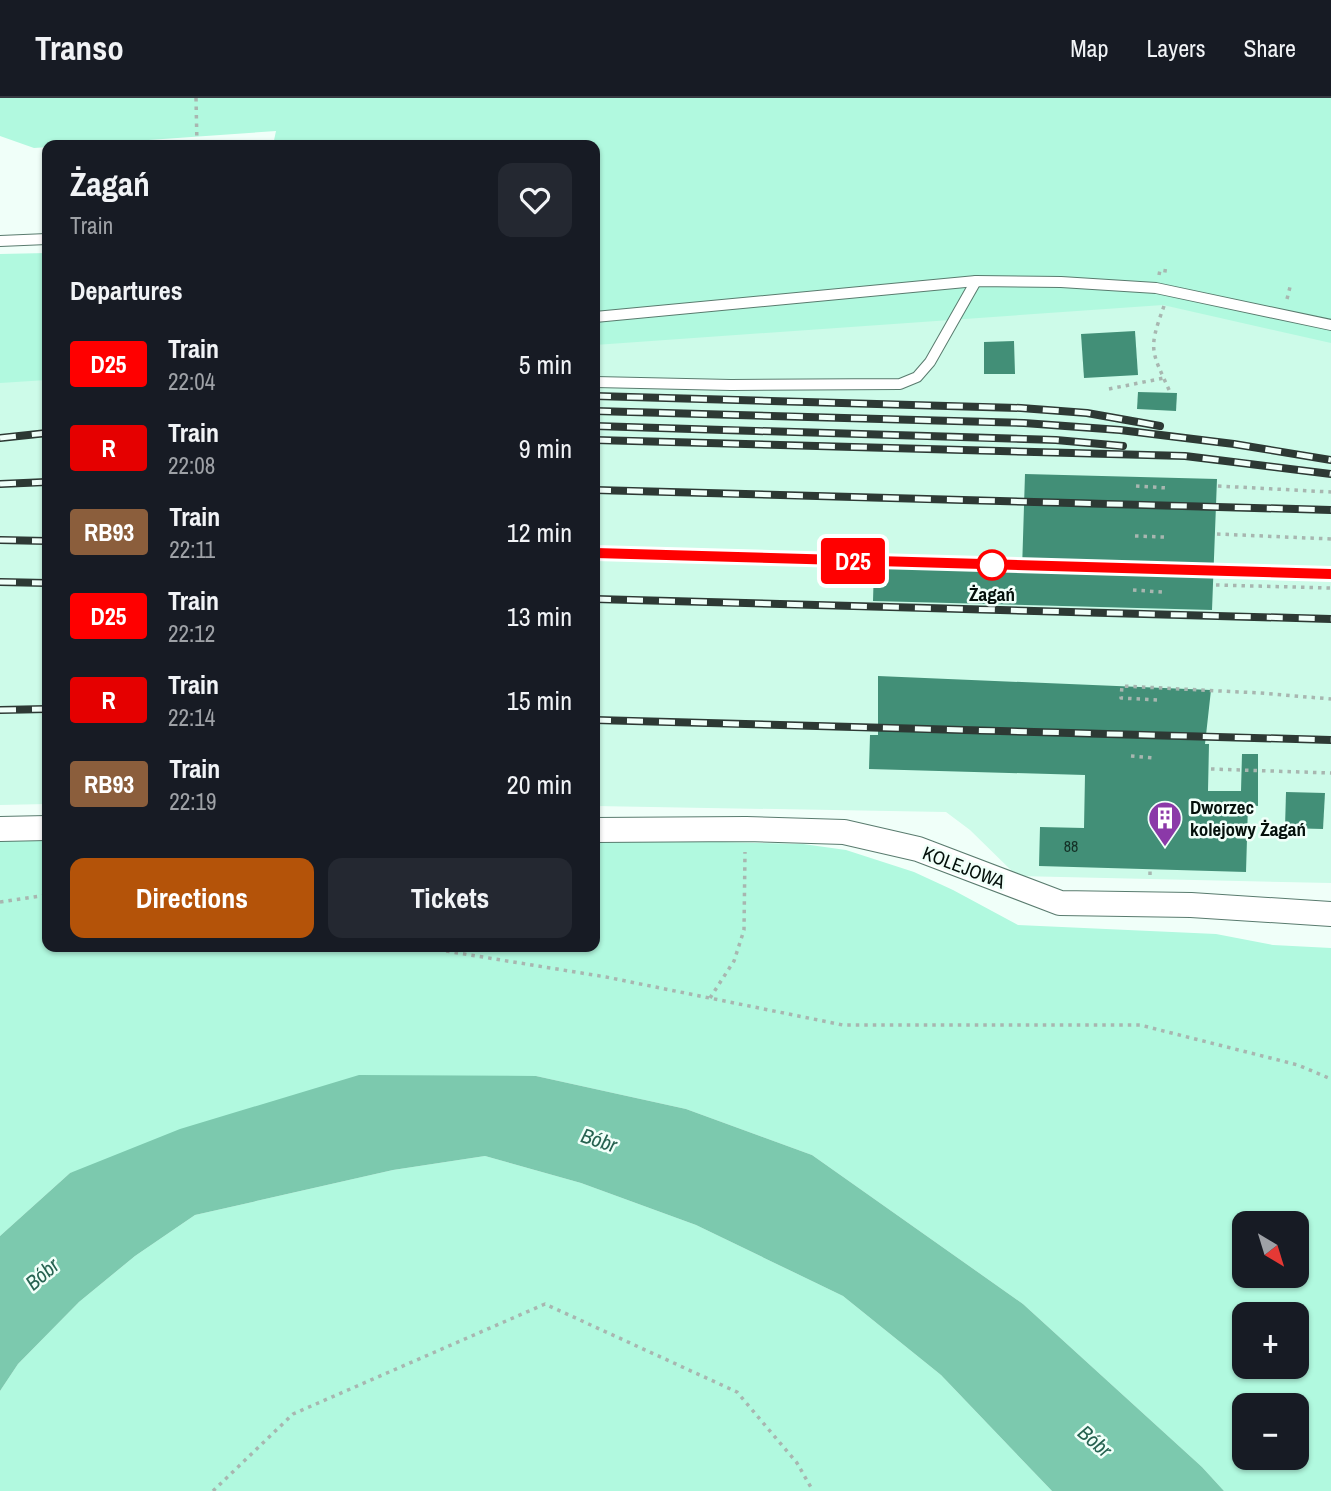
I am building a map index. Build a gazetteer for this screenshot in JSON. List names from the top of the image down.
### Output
{
  "streets": {
    "street": ["KOLEJOWA"]
  },
  "water": ["Bóbr"],
  "places": {
    "other": ["Żagań"],
    "building": ["Dworzec kolejowy Żagań"]
  },
  "house_numbers": ["88"],
  "north": "bottom right",
  "page": {
    "header": "Transo",
    "nav": ["Map", "Layers", "Share"],
    "on_map": "D25",
    "heading": [
      ["Żagań", "Train"],
      "Departures"
    ],
    "list": [
      {
        "mark": "D25",
        "name": "Train",
        "note": "22:04",
        "value": "5 min"
      },
      {
        "mark": "R",
        "name": "Train",
        "note": "22:08",
        "value": "9 min"
      },
      {
        "mark": "RB93",
        "name": "Train",
        "note": "22:11",
        "value": "12 min"
      },
      {
        "mark": "D25",
        "name": "Train",
        "note": "22:12",
        "value": "13 min"
      },
      {
        "mark": "R",
        "name": "Train",
        "note": "22:14",
        "value": "15 min"
      },
      {
        "mark": "RB93",
        "name": "Train",
        "note": "22:19",
        "value": "20 min"
      }
    ],
    "buttons": ["Directions", "Tickets"],
    "map_buttons": ["+", "−"]
  }
}
